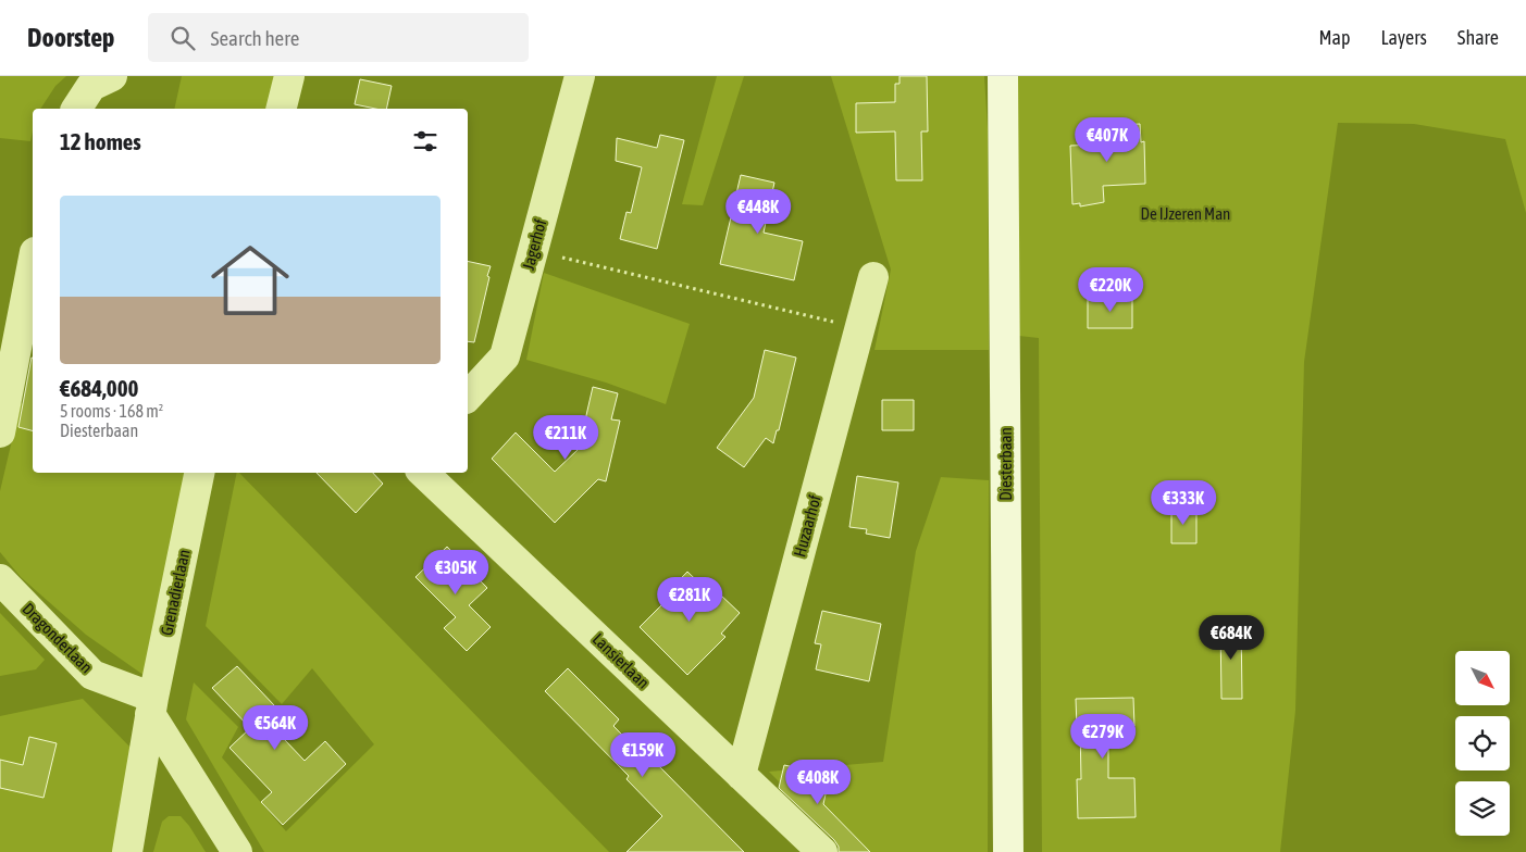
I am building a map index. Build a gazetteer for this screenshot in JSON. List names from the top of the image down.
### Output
{
  "streets": {
    "street": [
      "Jagerhof",
      "Diesterbaan",
      "Huzaarhof",
      "Grenadierlaan",
      "Dragonderlaan",
      "Lansierlaan"
    ]
  },
  "crossings": [
    ["Huzaarhof", "Lansierlaan"],
    ["Grenadierlaan", "Dragonderlaan"]
  ],
  "parks": ["De IJzeren Man"],
  "north": "bottom right",
  "page": {
    "header": "Doorstep",
    "search": "Search here",
    "nav": ["Map", "Layers", "Share"],
    "heading": "12 homes",
    "price": [
      "€407K",
      "€448K",
      "€220K",
      "€211K",
      "€333K",
      "€305K",
      "€281K",
      "€684K",
      "€564K",
      "€279K",
      "€159K",
      "€408K"
    ],
    "list": [
      {
        "name": "€684,000",
        "note": "5 rooms · 168 m² · Diesterbaan"
      }
    ]
  }
}
